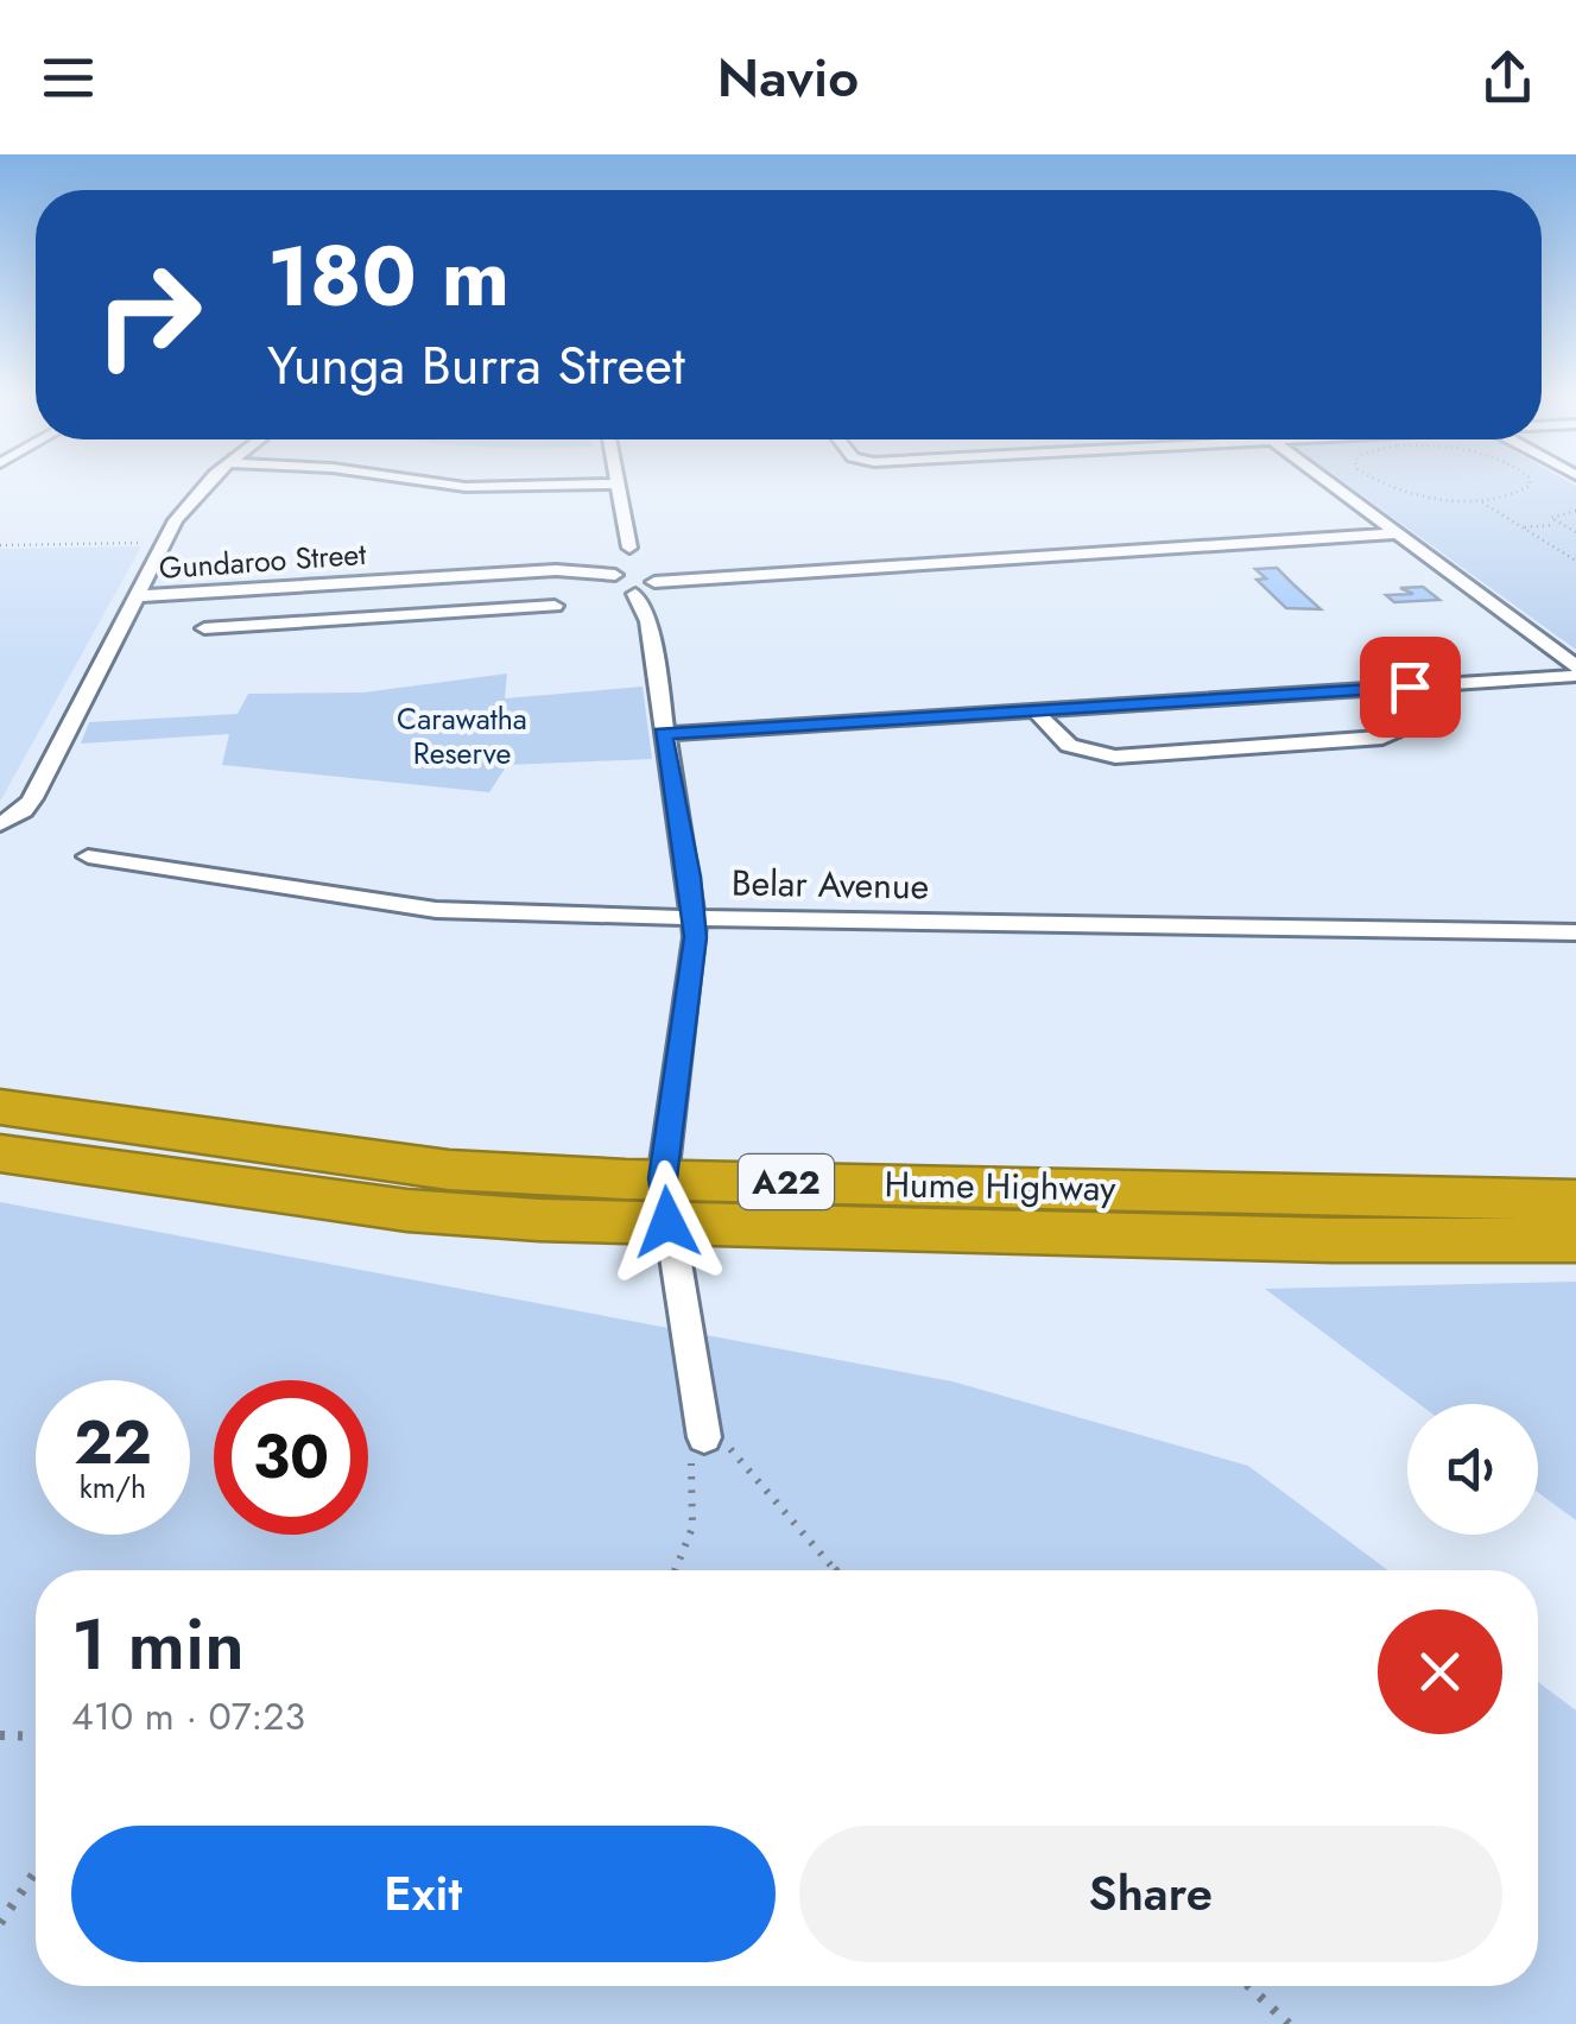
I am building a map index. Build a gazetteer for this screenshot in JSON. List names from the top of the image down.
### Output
{
  "streets": {
    "highway": ["A22", "Hume Highway"],
    "street": ["Gundaroo Street", "Belar Avenue"]
  },
  "parks": ["Carawatha Reserve"],
  "page": {
    "header": "Navio",
    "turn": ["180 m", "Yunga Burra Street"],
    "speed": "22 km/h",
    "limit": "30",
    "heading": ["1 min", "410 m · 07:23"],
    "buttons": ["Exit", "Share"]
  }
}
